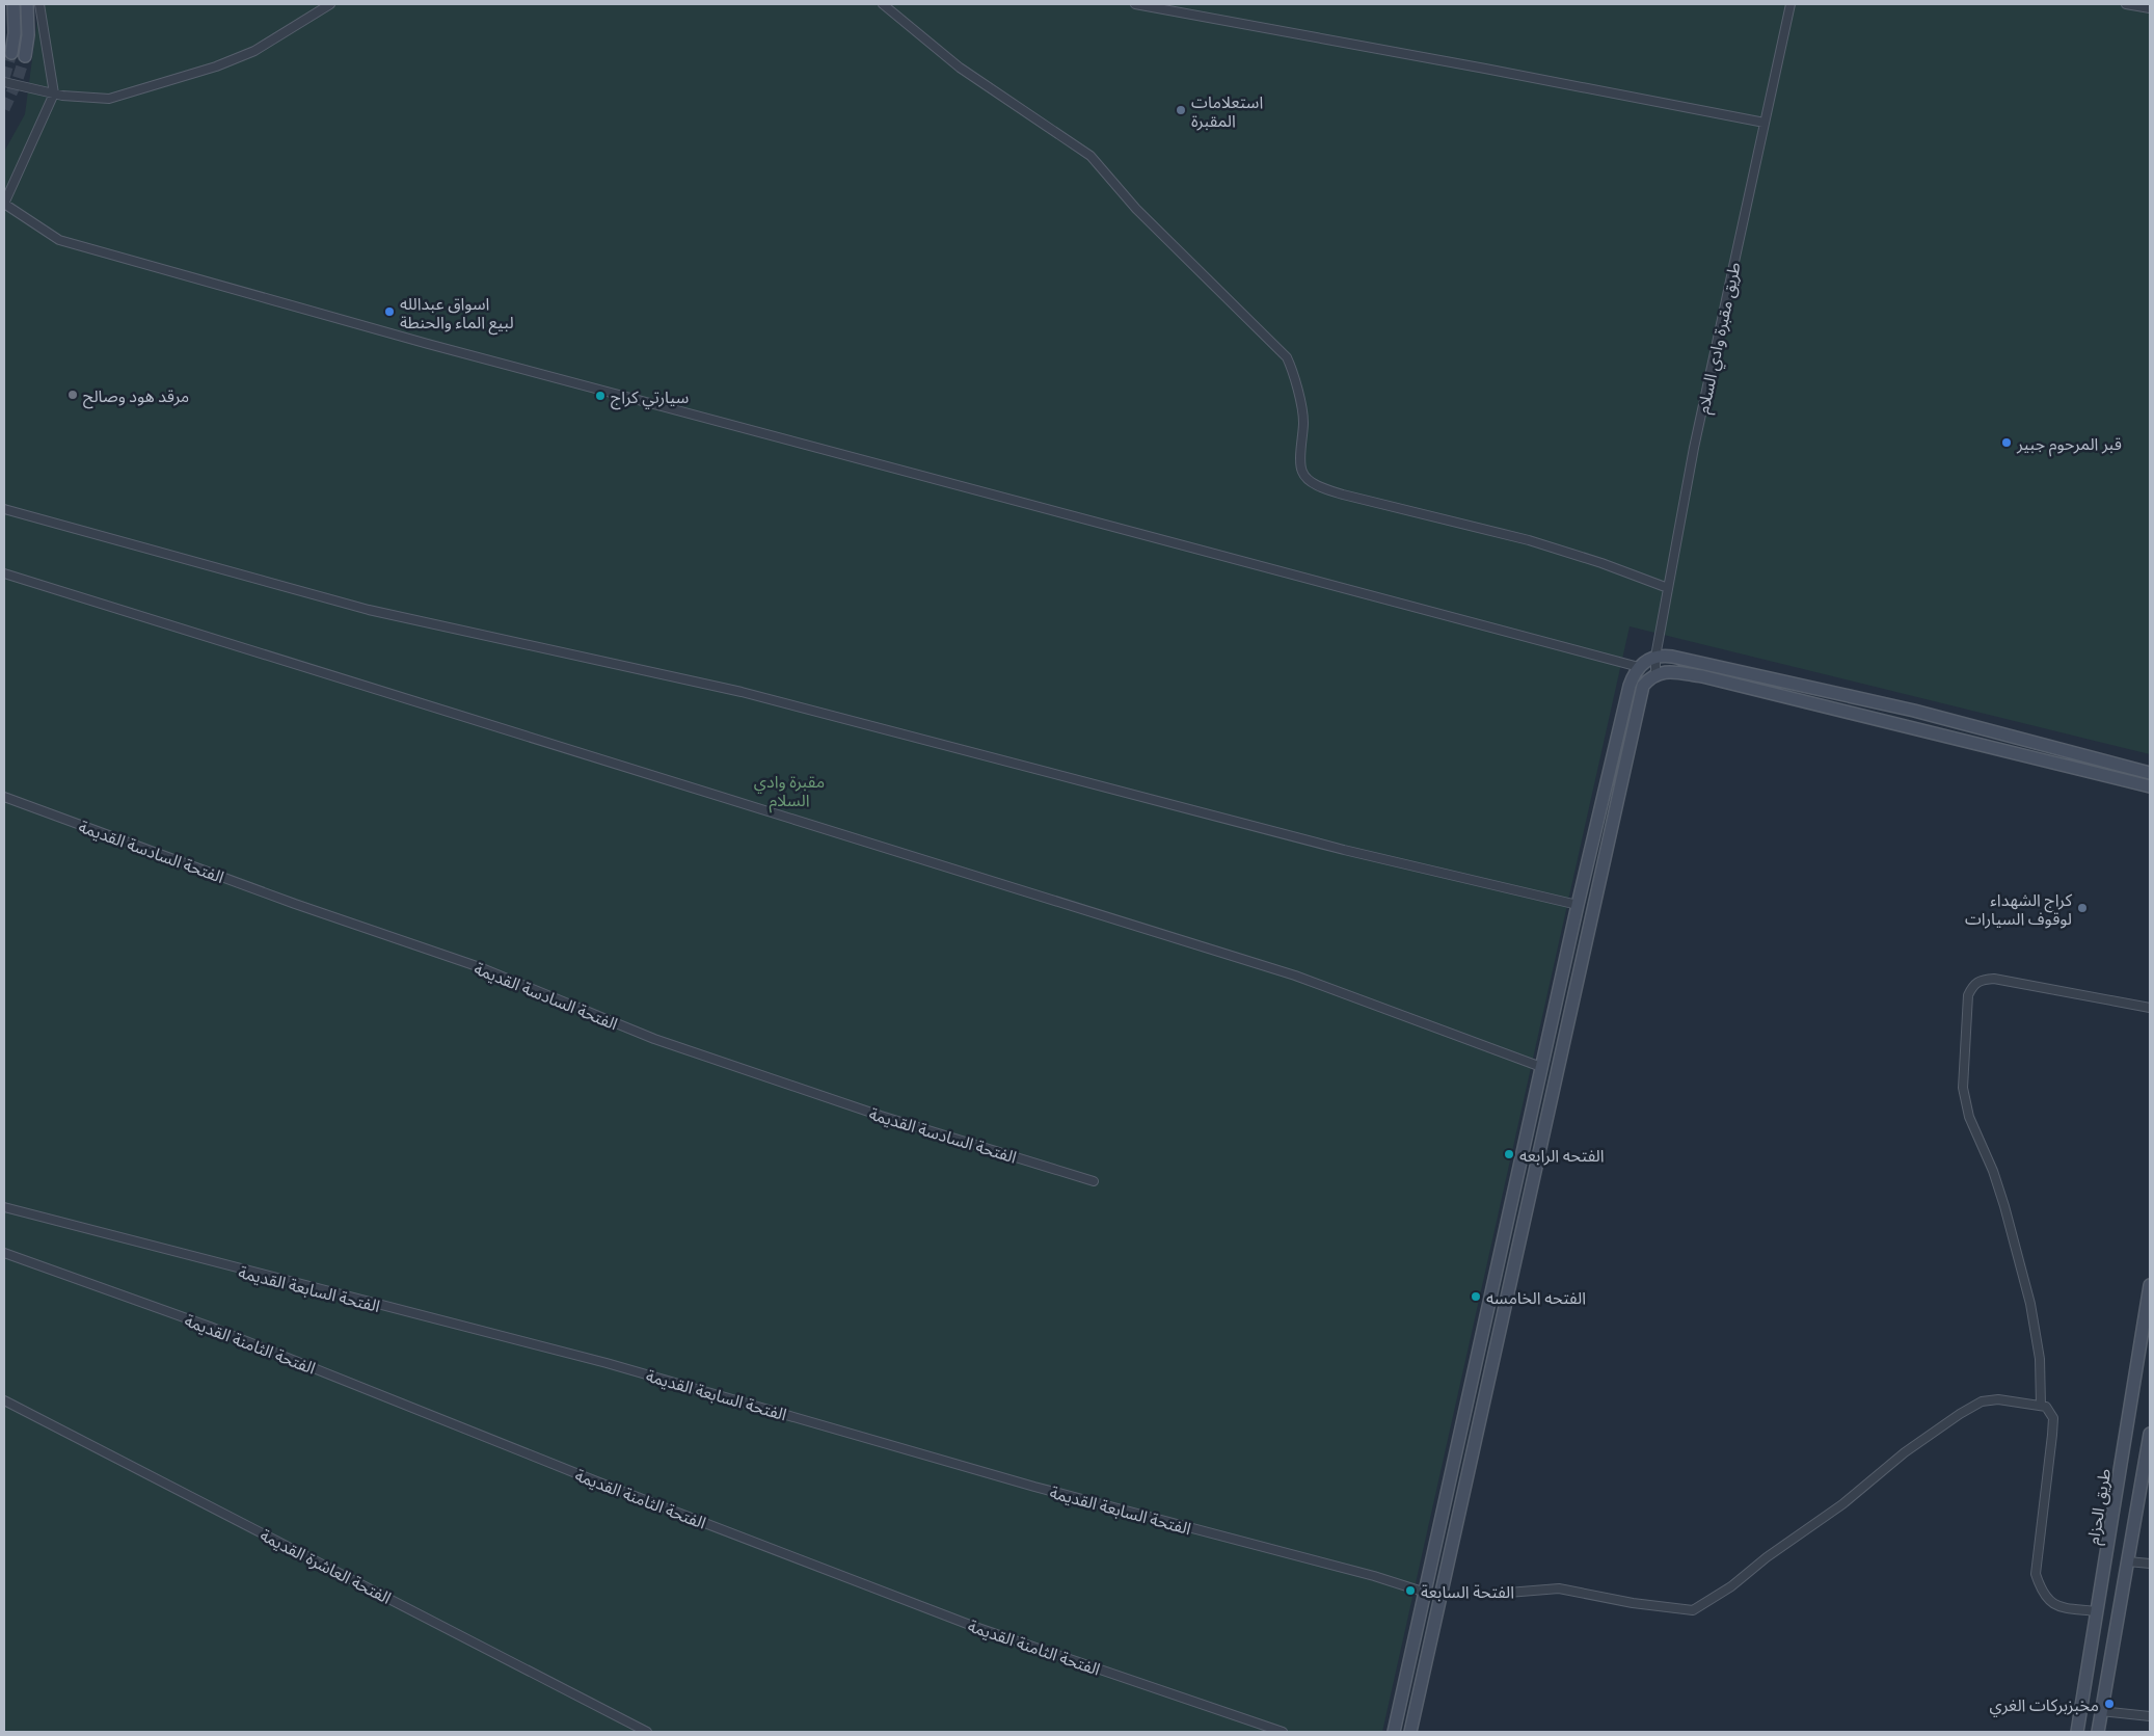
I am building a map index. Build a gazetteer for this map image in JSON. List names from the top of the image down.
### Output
{
  "streets": {
    "street": [
      "طريق مقبرة وادي السلام",
      "الفتحة السادسة القديمة",
      "الفتحة السابعة القديمة",
      "الفتحة الثامنة القديمة",
      "طريق الحزام",
      "الفتحة العاشرة القديمة"
    ]
  },
  "parks": ["مقبرة وادي السلام"],
  "places": [
    "استعلامات المقبرة",
    "اسواق عبدالله لبيع الماء والحنطة",
    "مرقد هود وصالح",
    "سيارتي كراج",
    "قبر المرحوم جبير",
    "كراج الشهداء لوقوف السيارات",
    "الفتحه الرابعه",
    "الفتحه الخامسه",
    "الفتحة السابعة",
    "مخبزبركات الغري"
  ]
}
